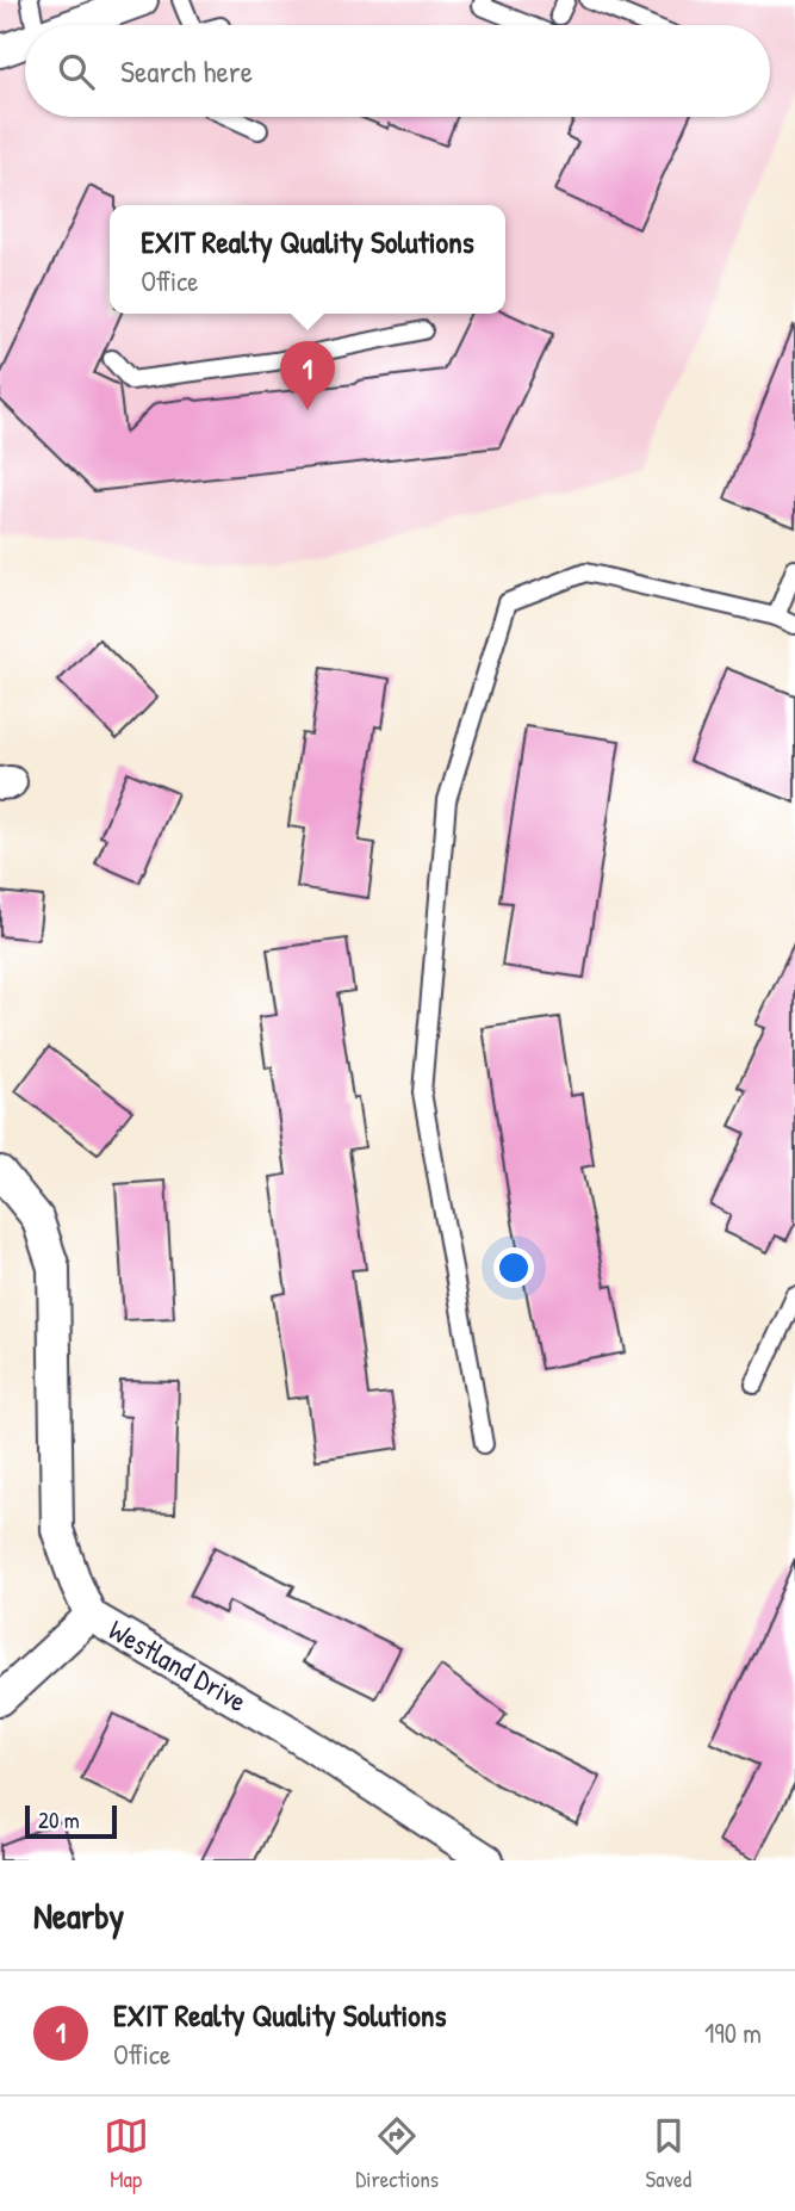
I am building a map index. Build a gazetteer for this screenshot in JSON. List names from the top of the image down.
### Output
{
  "streets": {
    "street": ["Westland Drive"]
  },
  "scale_bar": "20 m",
  "page": {
    "search": "Search here",
    "popup": ["EXIT Realty Quality Solutions", "Office"],
    "pins": "1",
    "scale": "20 m",
    "heading": "Nearby",
    "list": [
      {
        "mark": "1",
        "name": "EXIT Realty Quality Solutions",
        "note": "Office",
        "value": "190 m"
      }
    ],
    "nav": ["Map", "Directions", "Saved"]
  }
}
